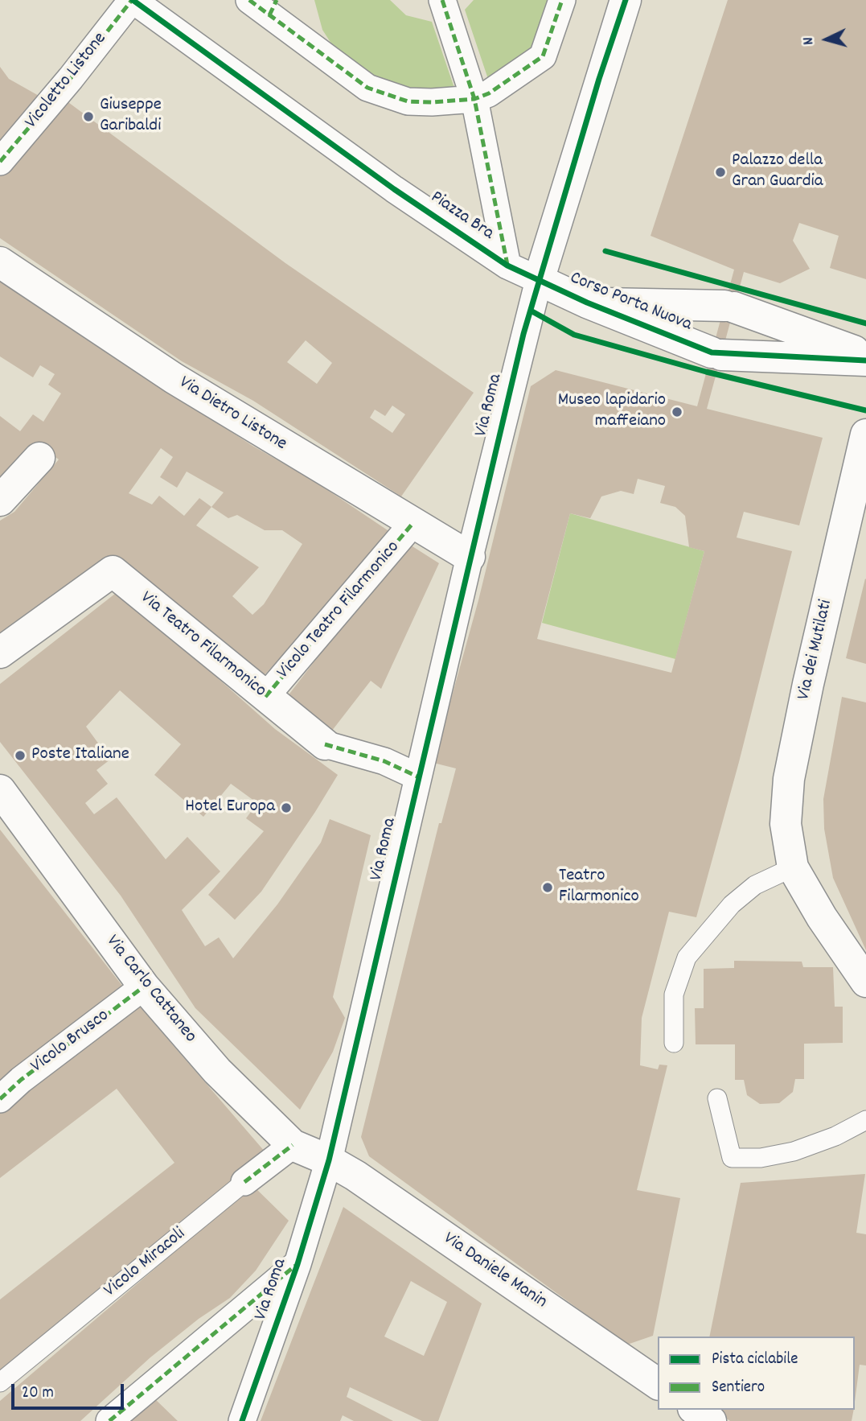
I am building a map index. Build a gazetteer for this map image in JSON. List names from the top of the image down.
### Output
{
  "streets": {
    "street": [
      "Vicoletto Listone",
      "Piazza Bra",
      "Corso Porta Nuova",
      "Via Roma",
      "Via Dietro Listone",
      "Vicolo Teatro Filarmonico",
      "Via Teatro Filarmonico",
      "Via dei Mutilati",
      "Via Carlo Cattaneo",
      "Vicolo Brusco",
      "Vicolo Miracoli",
      "Via Daniele Manin"
    ]
  },
  "crossings": [
    ["Vicoletto Listone", "Piazza Bra"],
    ["Piazza Bra", "Corso Porta Nuova"],
    ["Piazza Bra", "Via Roma"],
    ["Corso Porta Nuova", "Via Roma"],
    ["Via Roma", "Via Dietro Listone"],
    ["Via Roma", "Via Teatro Filarmonico"],
    ["Via Roma", "Via Carlo Cattaneo"],
    ["Via Roma", "Via Daniele Manin"],
    ["Via Dietro Listone", "Vicolo Teatro Filarmonico"],
    ["Vicolo Teatro Filarmonico", "Via Teatro Filarmonico"],
    ["Via Carlo Cattaneo", "Vicolo Brusco"],
    ["Via Carlo Cattaneo", "Vicolo Miracoli"],
    ["Via Carlo Cattaneo", "Via Daniele Manin"]
  ],
  "places": [
    "Giuseppe Garibaldi",
    "Palazzo della Gran Guardia",
    "Museo lapidario maffeiano",
    "Poste Italiane",
    "Hotel Europa",
    "Teatro Filarmonico"
  ],
  "legend": ["Pista ciclabile", "Sentiero"],
  "scale_bar": "20 m",
  "north": "left"
}
